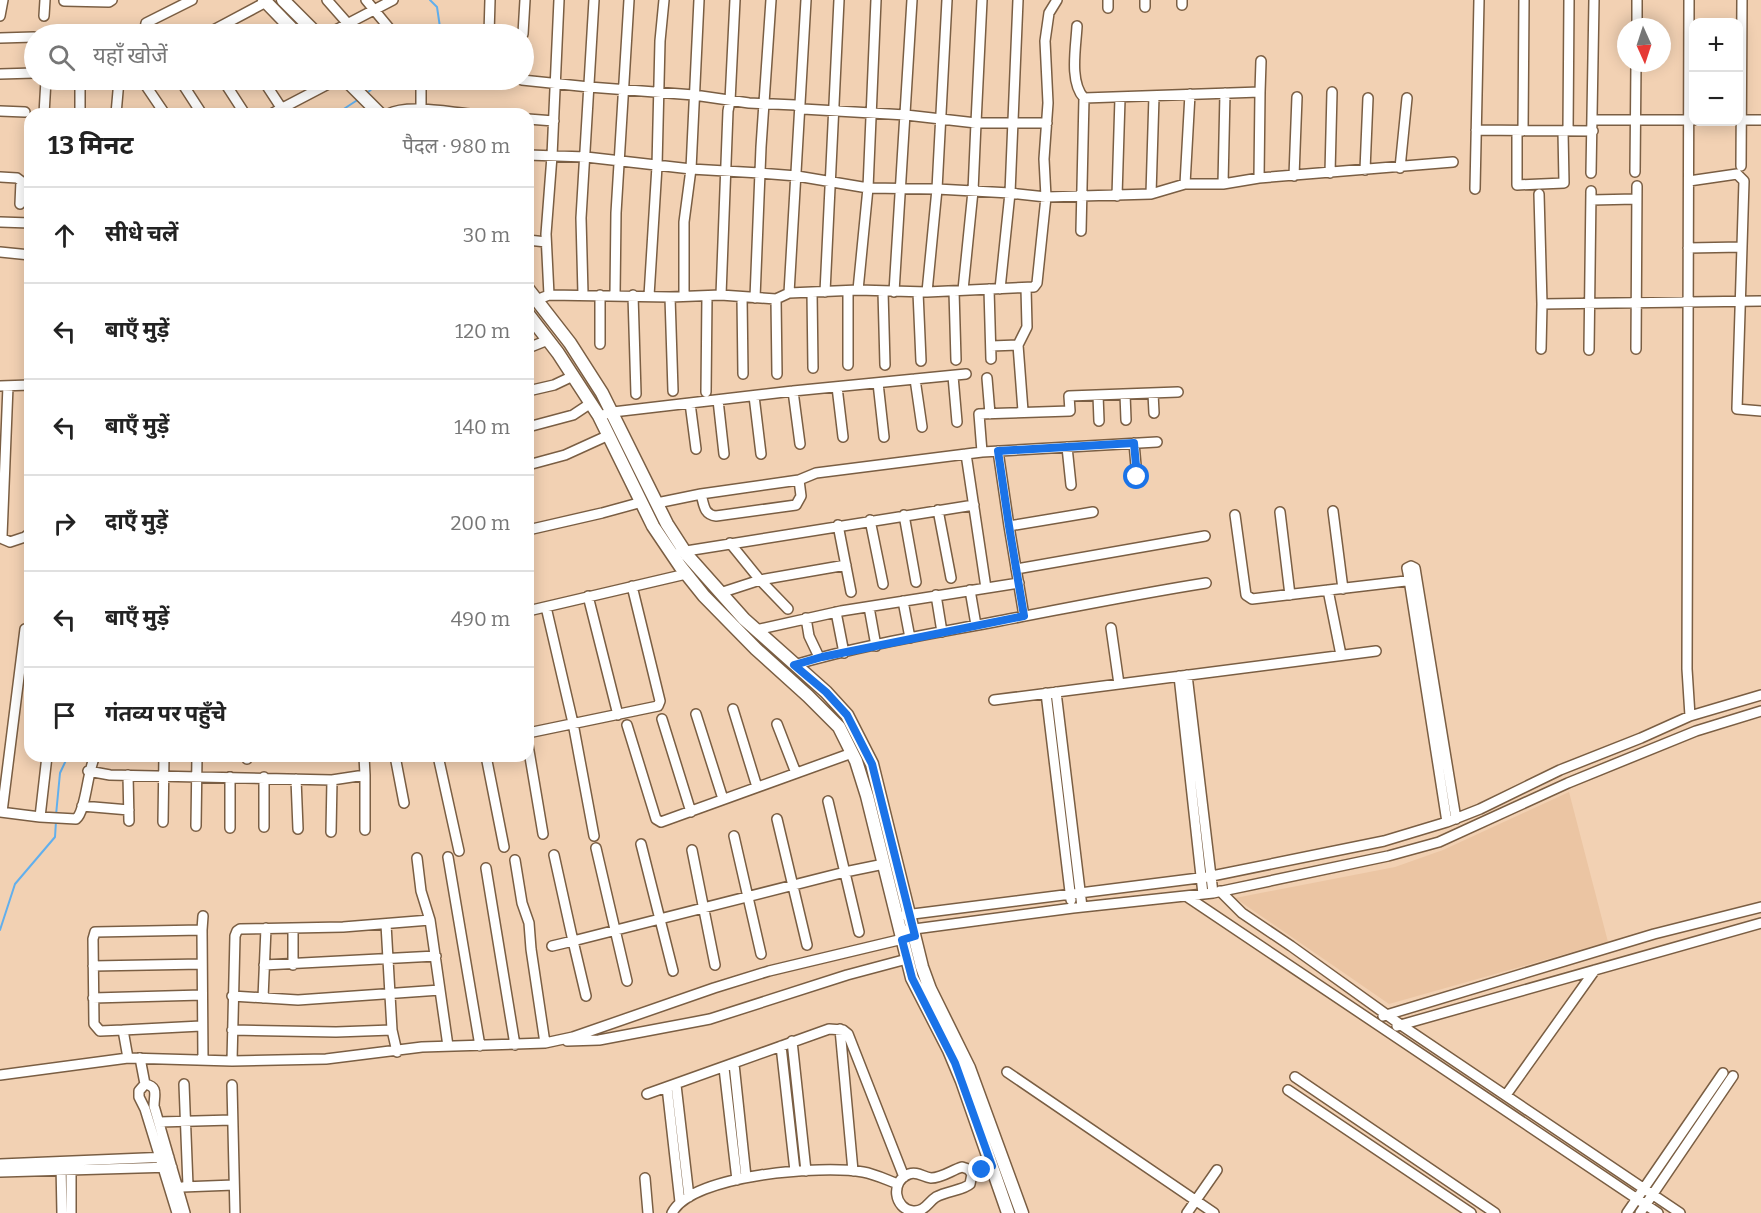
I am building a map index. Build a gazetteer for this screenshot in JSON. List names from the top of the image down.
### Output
{
  "north": "bottom",
  "page": {
    "map_buttons": ["+", "−"],
    "search": "यहाँ खोजें",
    "heading": ["13 मिनट", "पैदल · 980 m"],
    "list": [
      ["सीधे चलें", "30 m"],
      ["बाएँ मुड़ें", "120 m"],
      ["बाएँ मुड़ें", "140 m"],
      ["दाएँ मुड़ें", "200 m"],
      ["बाएँ मुड़ें", "490 m"],
      "गंतव्य पर पहुँचे"
    ]
  }
}
